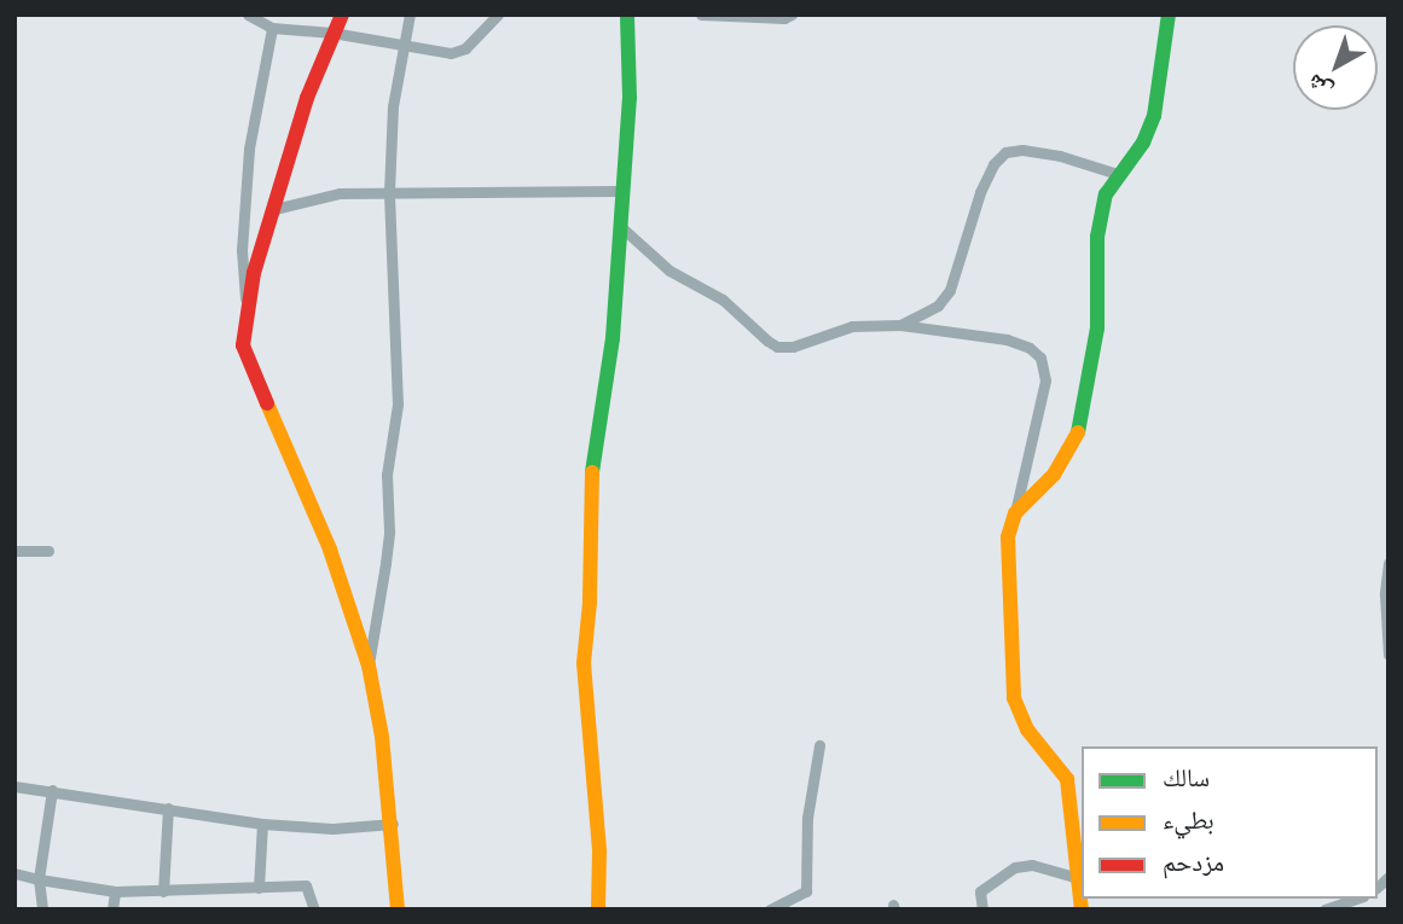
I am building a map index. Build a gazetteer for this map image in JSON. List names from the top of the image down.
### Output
{
  "legend": ["سالك", "بطيء", "مزدحم"],
  "north": "bottom left"
}
